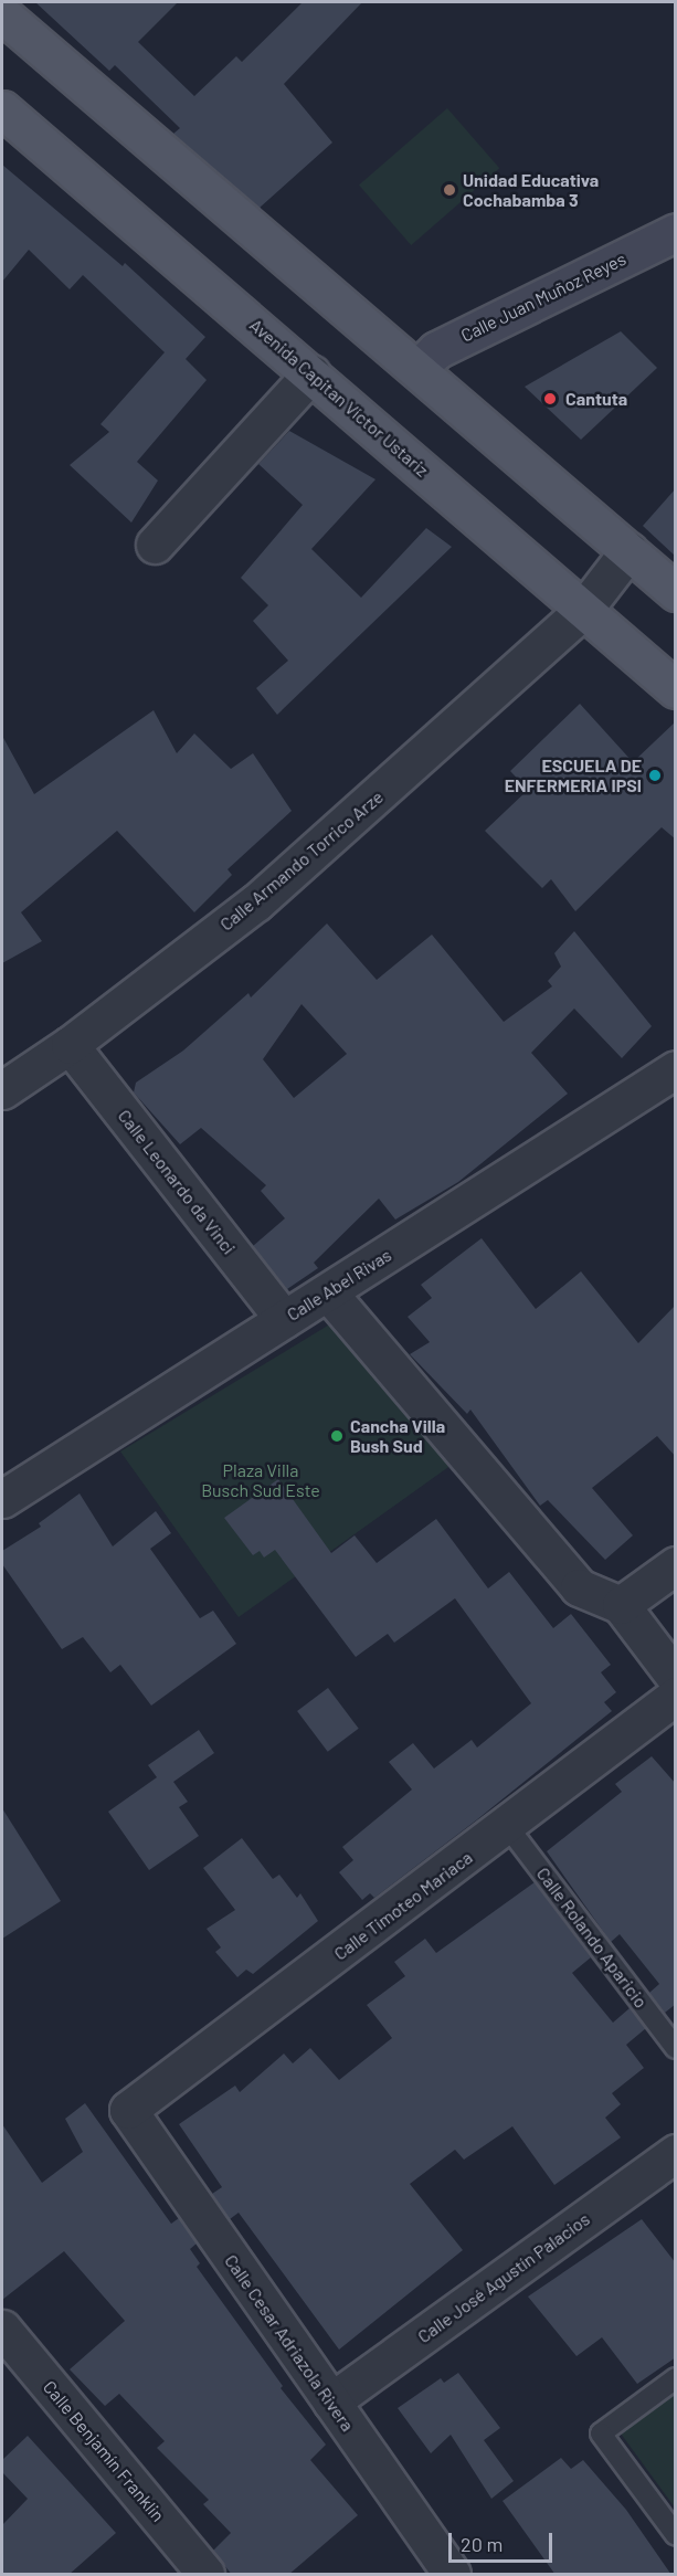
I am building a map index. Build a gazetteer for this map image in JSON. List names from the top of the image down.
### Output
{
  "streets": {
    "main road": ["Avenida Capitan Víctor Ustariz"],
    "street": [
      "Calle Juan Muñoz Reyes",
      "Calle Armando Torrico Arze",
      "Calle Leonardo da Vinci",
      "Calle Abel Rivas",
      "Calle Timoteo Mariaca",
      "Calle José Agustín Palacios",
      "Calle Cesar Adriazola Rivera",
      "Calle Benjamín Franklin"
    ],
    "lane": ["Calle Rolando Aparicio"]
  },
  "crossings": [
    ["Avenida Capitan Víctor Ustariz", "Calle Armando Torrico Arze"],
    ["Calle Armando Torrico Arze", "Calle Leonardo da Vinci"],
    ["Calle Leonardo da Vinci", "Calle Abel Rivas"],
    ["Calle Timoteo Mariaca", "Calle Rolando Aparicio"],
    ["Calle Timoteo Mariaca", "Calle Cesar Adriazola Rivera"],
    ["Calle José Agustín Palacios", "Calle Cesar Adriazola Rivera"]
  ],
  "parks": ["Plaza Villa Busch Sud Este"],
  "places": [
    "Unidad Educativa Cochabamba 3",
    "Cantuta",
    "ESCUELA DE ENFERMERIA IPSI",
    "Cancha Villa Bush Sud"
  ],
  "scale_bar": "20 m"
}
